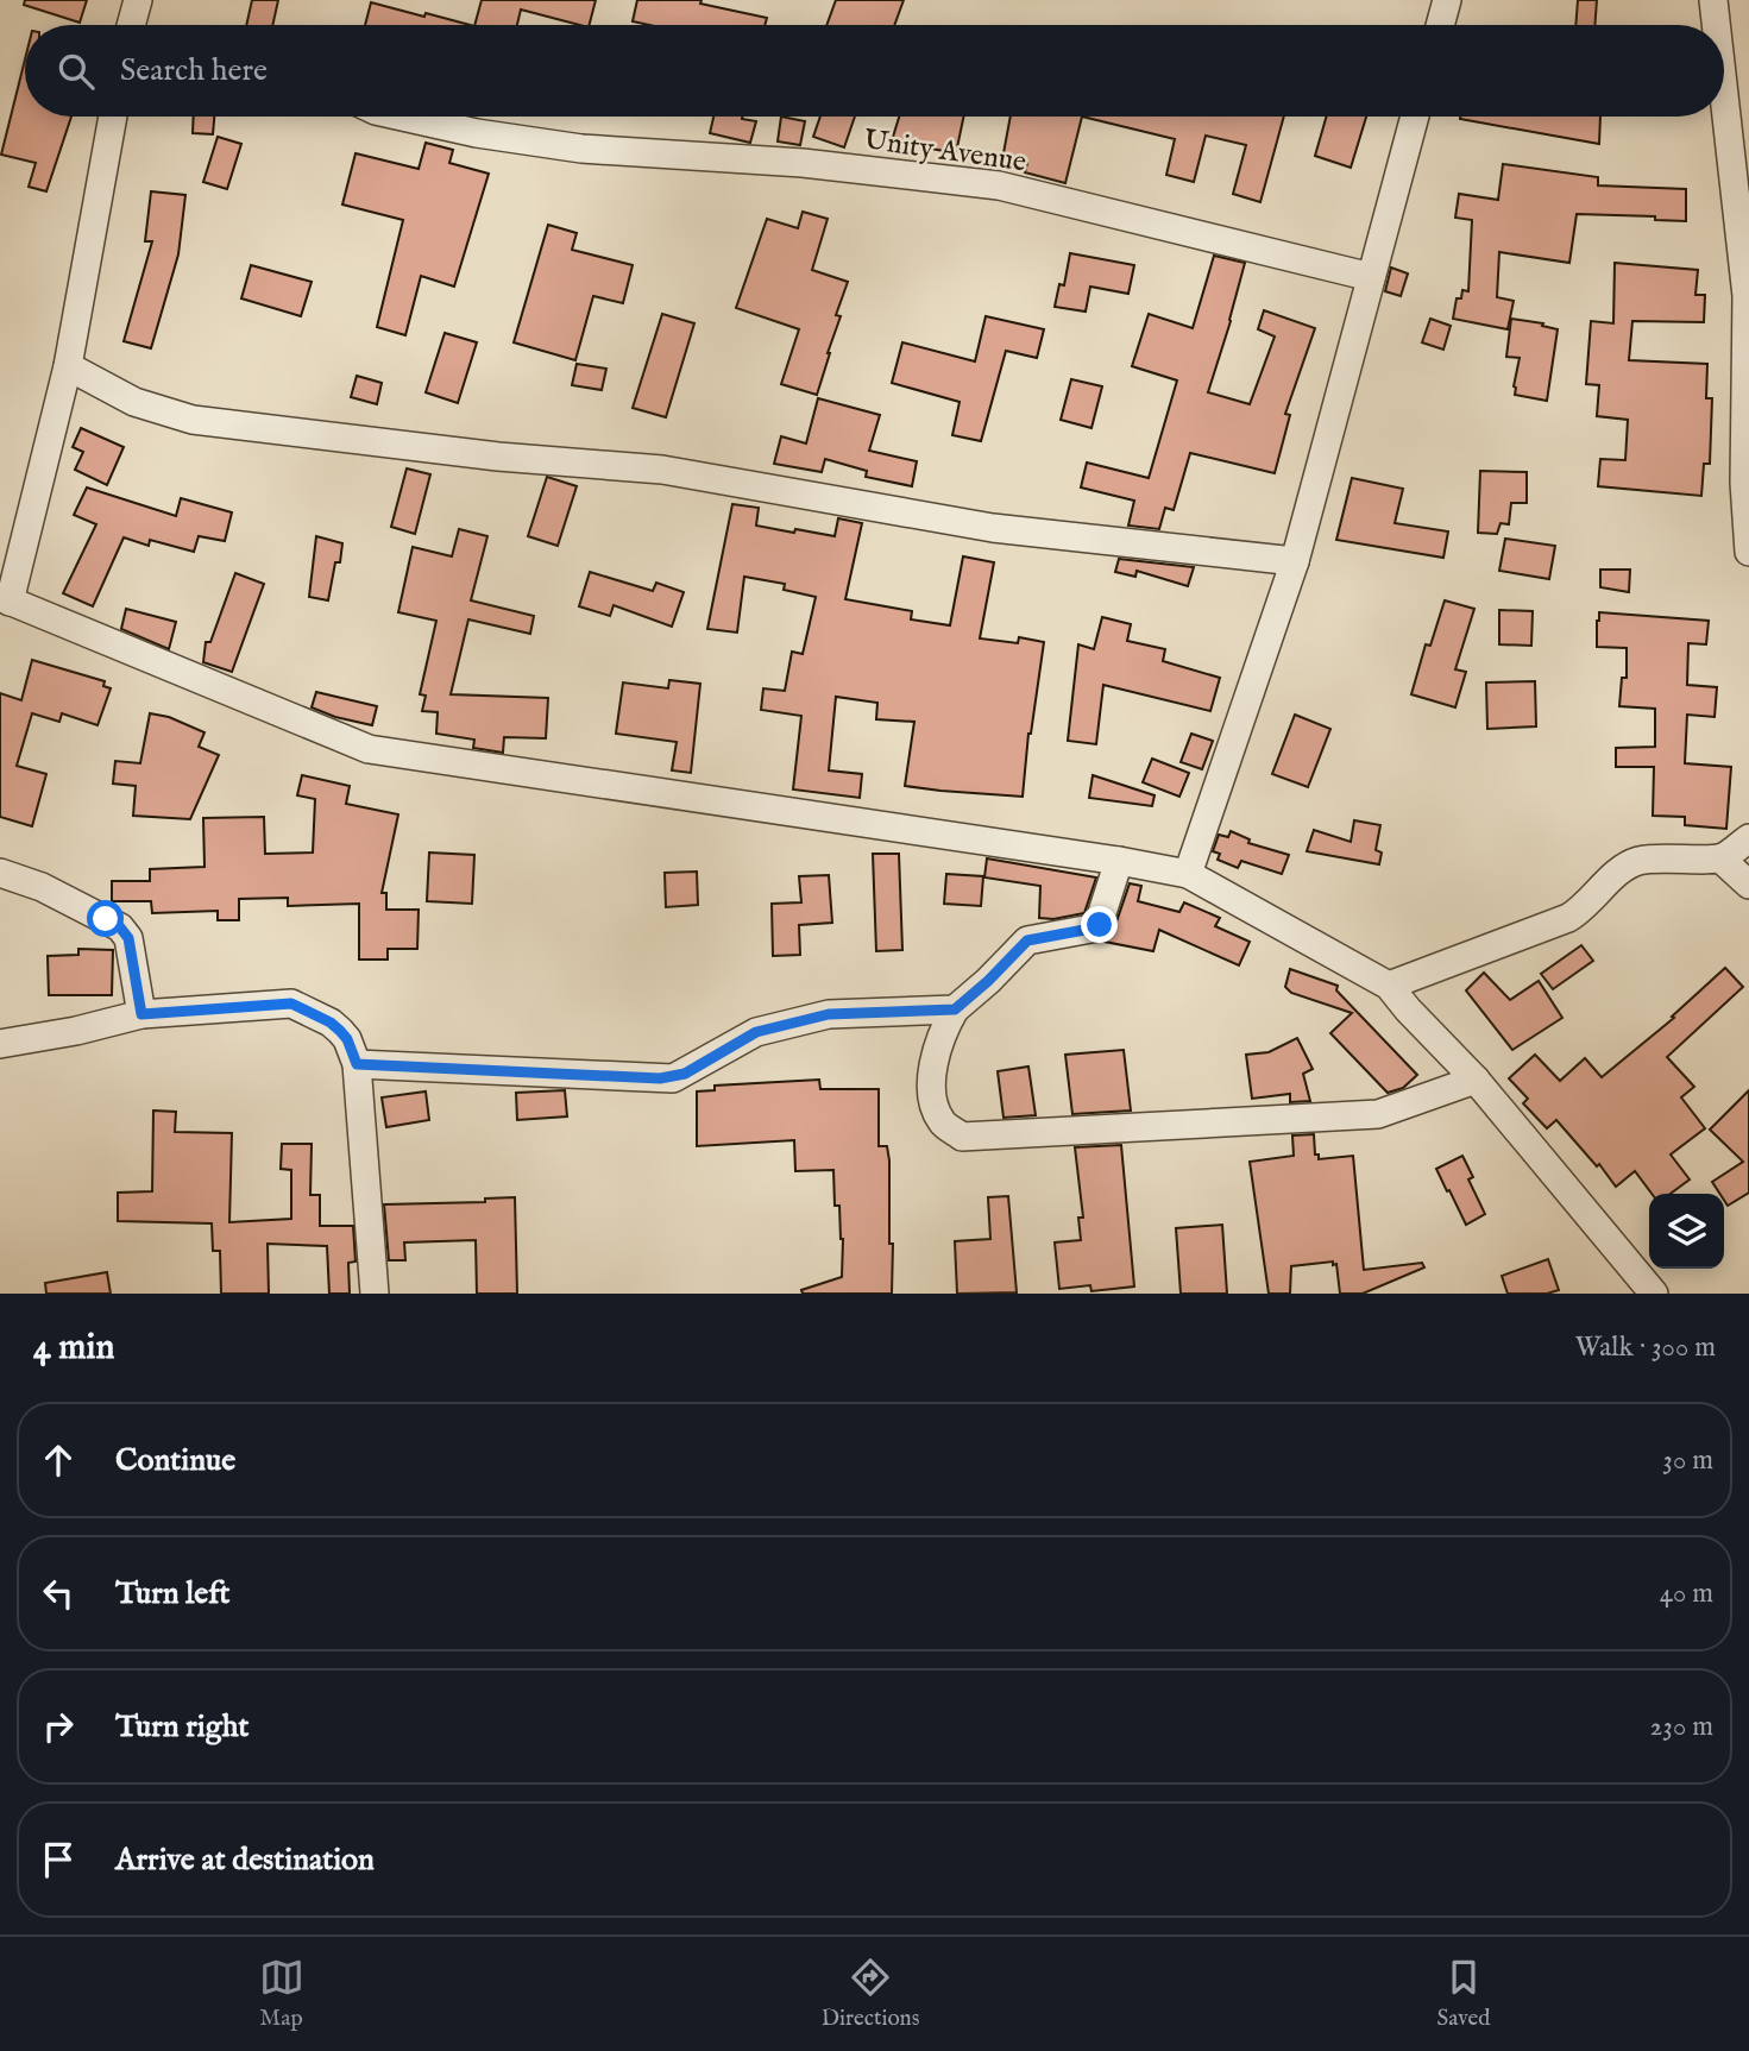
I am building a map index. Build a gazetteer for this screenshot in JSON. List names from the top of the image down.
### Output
{
  "streets": {
    "street": ["Unity Avenue"]
  },
  "page": {
    "search": "Search here",
    "heading": ["4 min", "Walk · 300 m"],
    "list": [
      ["Continue", "30 m"],
      ["Turn left", "40 m"],
      ["Turn right", "230 m"],
      "Arrive at destination"
    ],
    "nav": ["Map", "Directions", "Saved"]
  }
}
